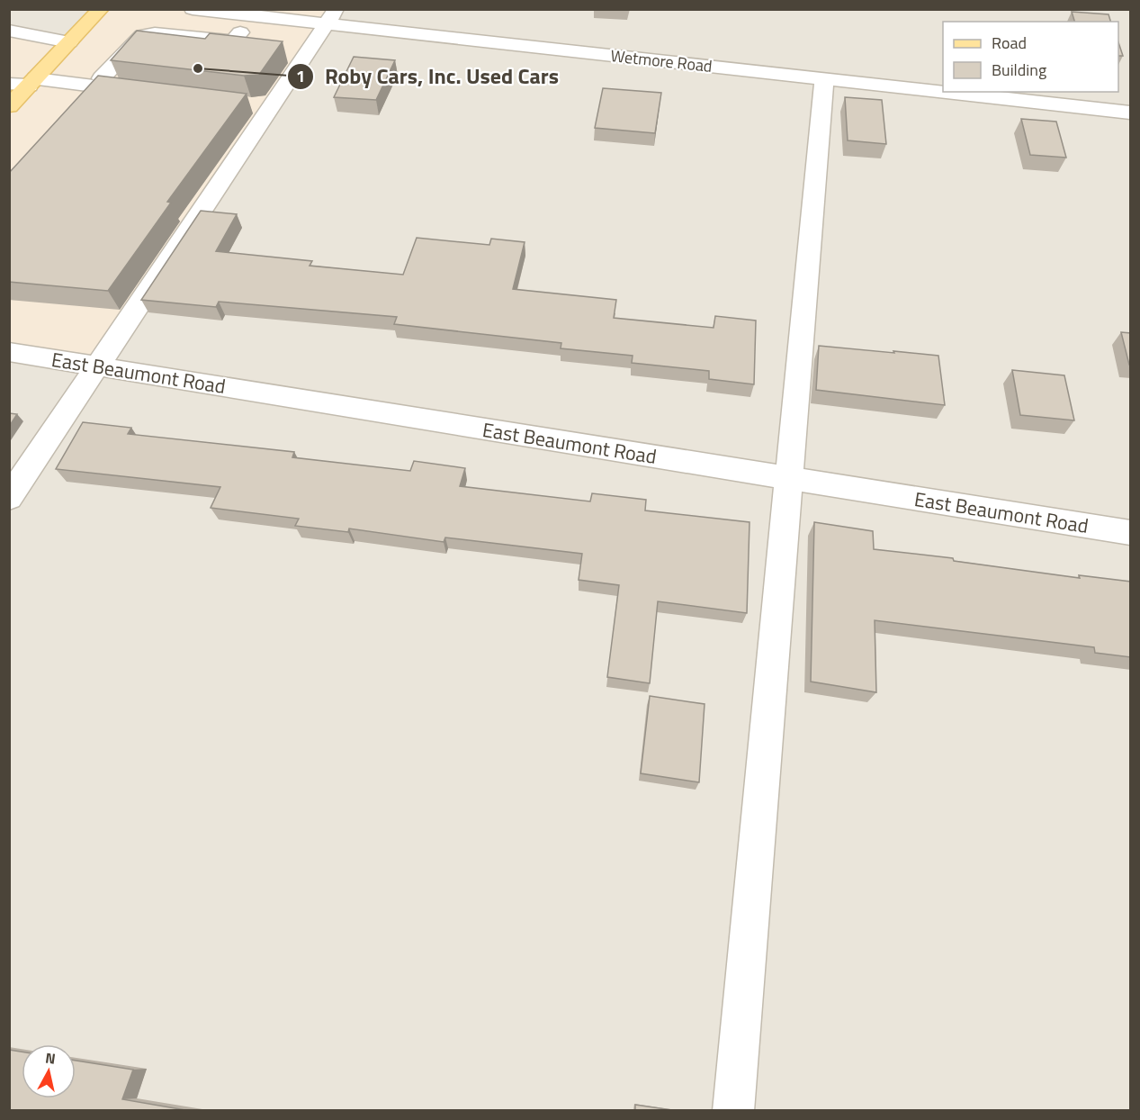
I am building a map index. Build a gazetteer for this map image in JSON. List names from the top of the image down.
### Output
{
  "streets": {
    "street": ["Wetmore Road", "East Beaumont Road"]
  },
  "places": ["Roby Cars, Inc. Used Cars"],
  "legend": ["Road", "Building"],
  "north": "top"
}
